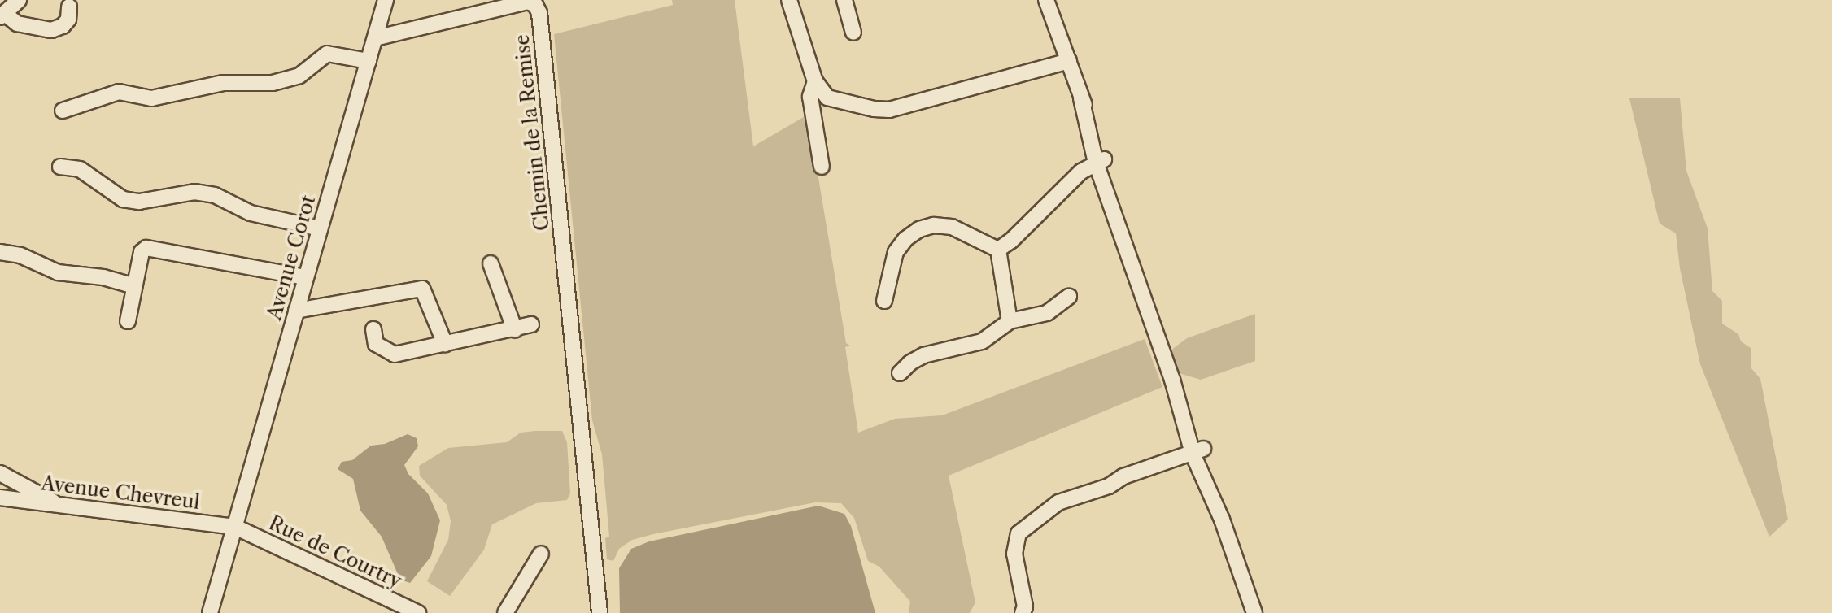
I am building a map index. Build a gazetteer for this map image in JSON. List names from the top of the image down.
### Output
{
  "streets": {
    "street": [
      "Chemin de la Remise",
      "Avenue Corot",
      "Avenue Chevreul",
      "Rue de Courtry"
    ]
  },
  "crossings": [
    ["Chemin de la Remise", "Avenue Corot"],
    ["Avenue Corot", "Avenue Chevreul"],
    ["Avenue Corot", "Rue de Courtry"],
    ["Avenue Chevreul", "Rue de Courtry"]
  ]
}
